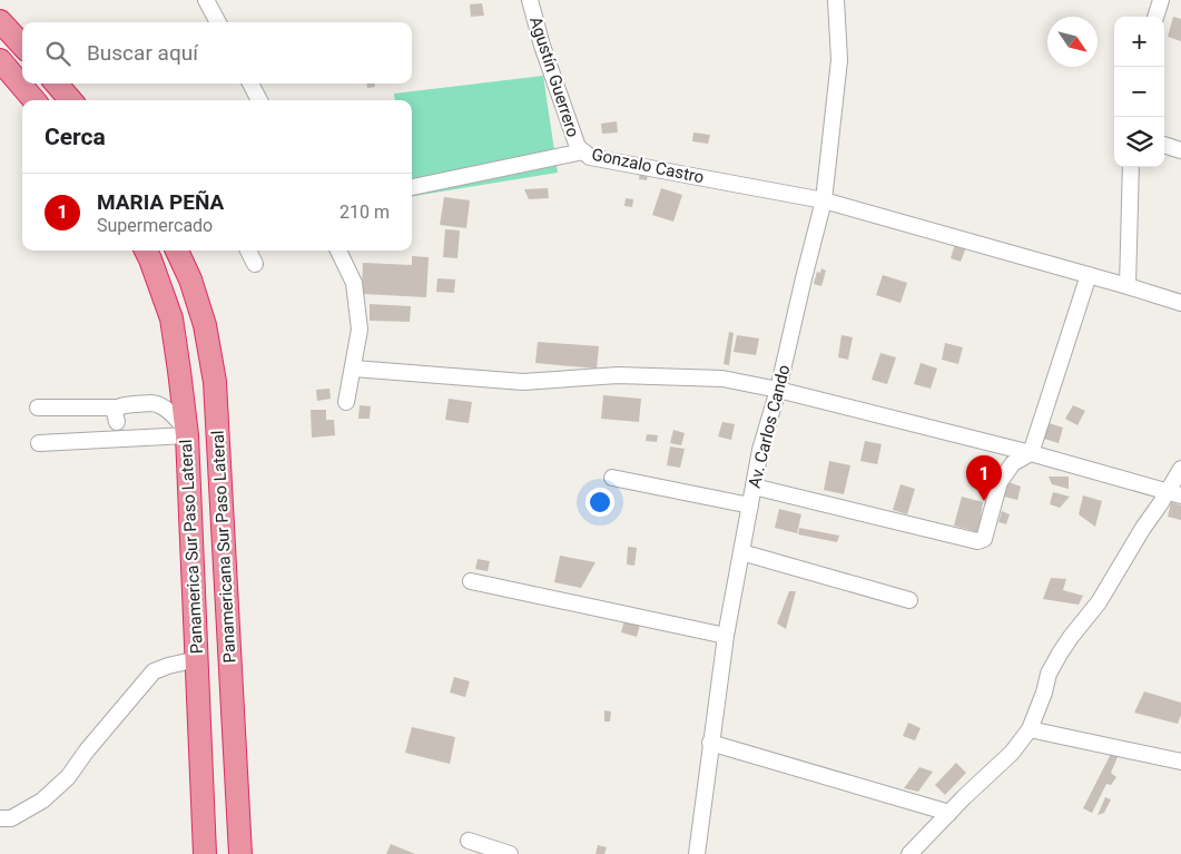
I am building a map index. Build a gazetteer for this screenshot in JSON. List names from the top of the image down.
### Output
{
  "streets": {
    "highway": ["Panamerica Sur Paso Lateral", "Panamericana Sur Paso Lateral"],
    "street": ["Agustín Guerrero", "Gonzalo Castro", "Av. Carlos Cando"]
  },
  "crossings": [
    ["Agustín Guerrero", "Gonzalo Castro"],
    ["Gonzalo Castro", "Av. Carlos Cando"]
  ],
  "north": "bottom right",
  "page": {
    "map_buttons": ["+", "−"],
    "search": "Buscar aquí",
    "heading": "Cerca",
    "list": [
      {
        "mark": "1",
        "name": "MARIA PEÑA",
        "note": "Supermercado",
        "value": "210 m"
      }
    ],
    "pins": "1"
  }
}
